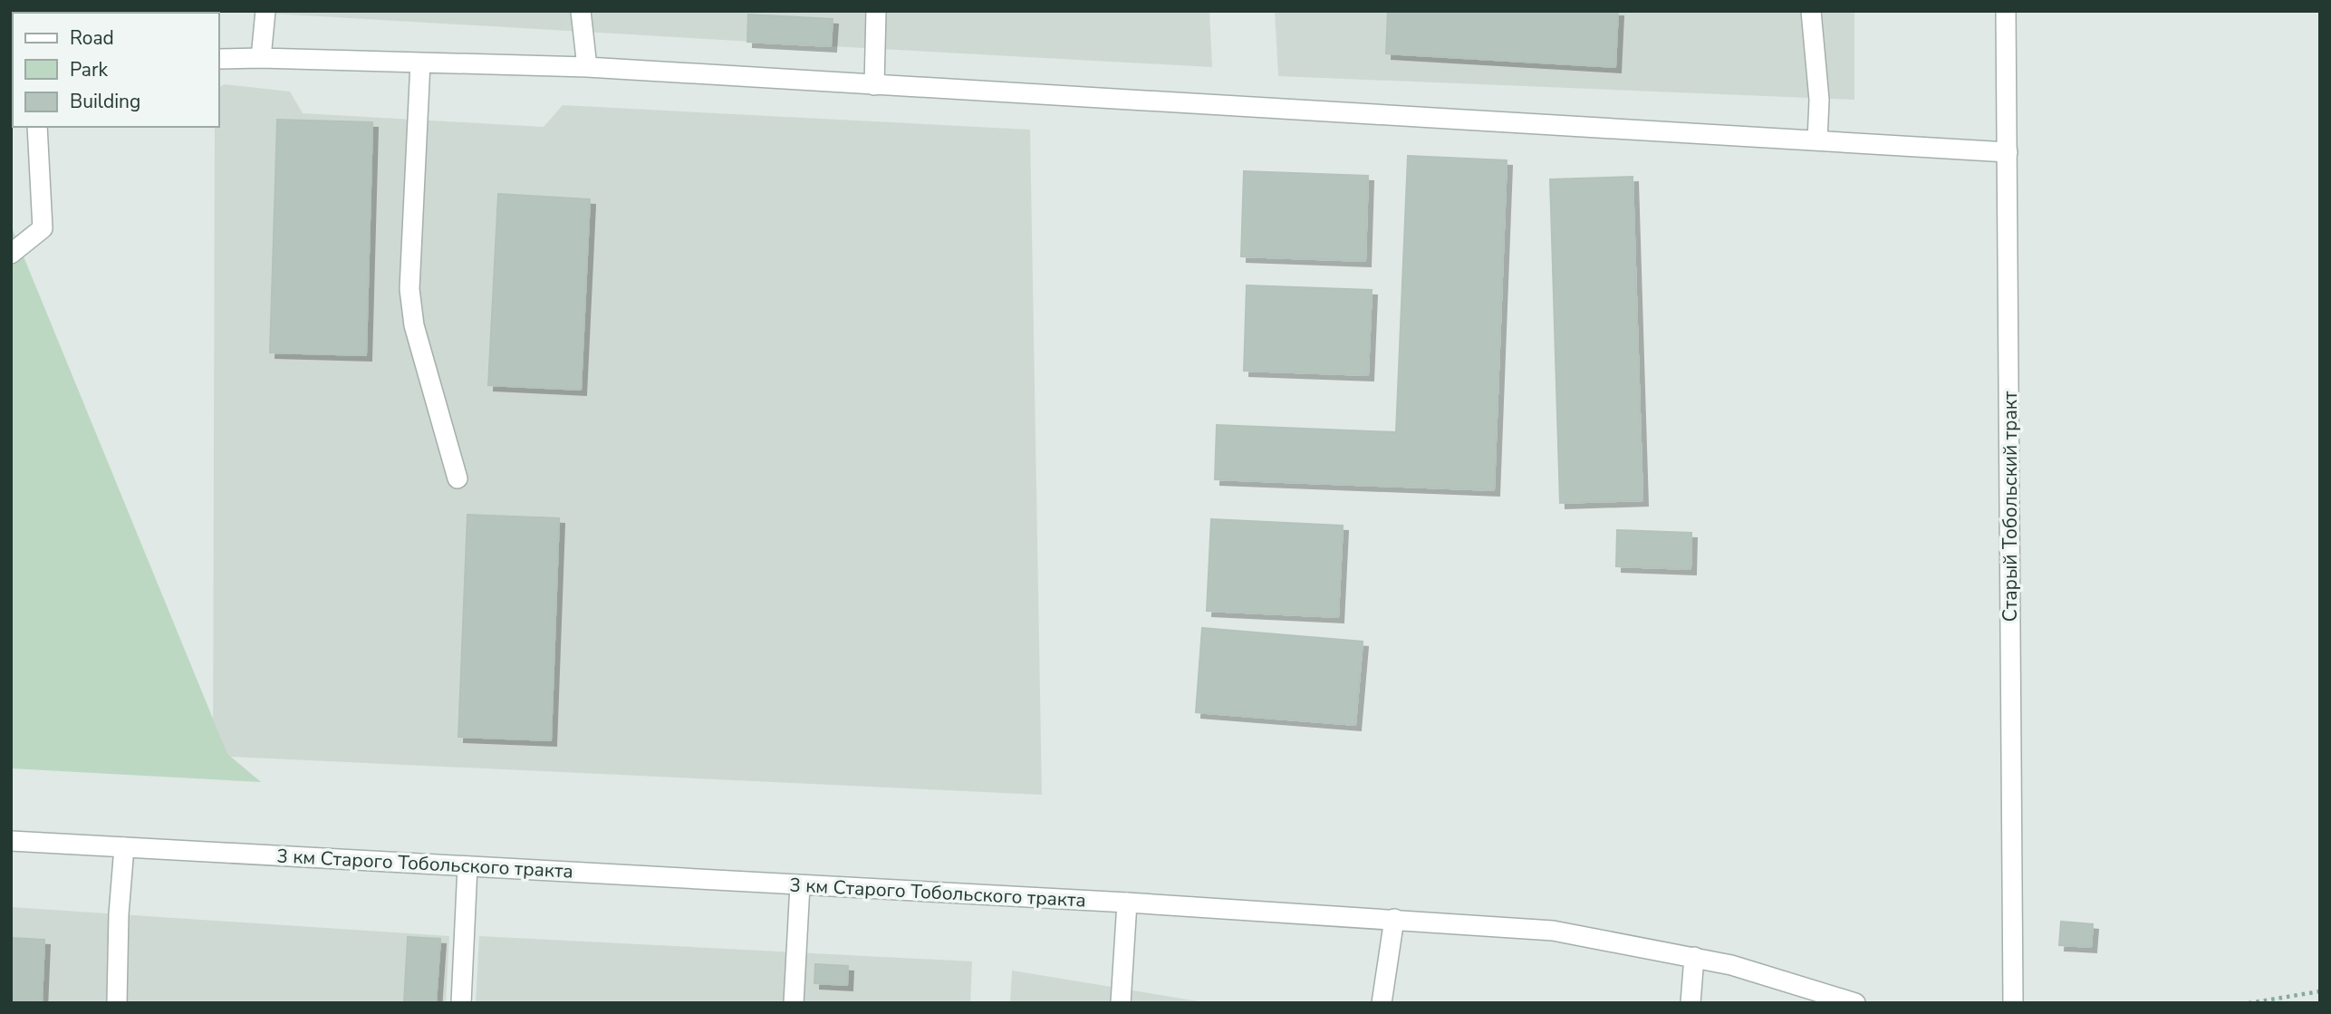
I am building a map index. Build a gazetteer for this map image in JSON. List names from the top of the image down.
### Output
{
  "streets": {
    "street": ["Старый Тобольский тракт", "3 км Старого Тобольского тракта"]
  },
  "legend": ["Road", "Park", "Building"]
}
